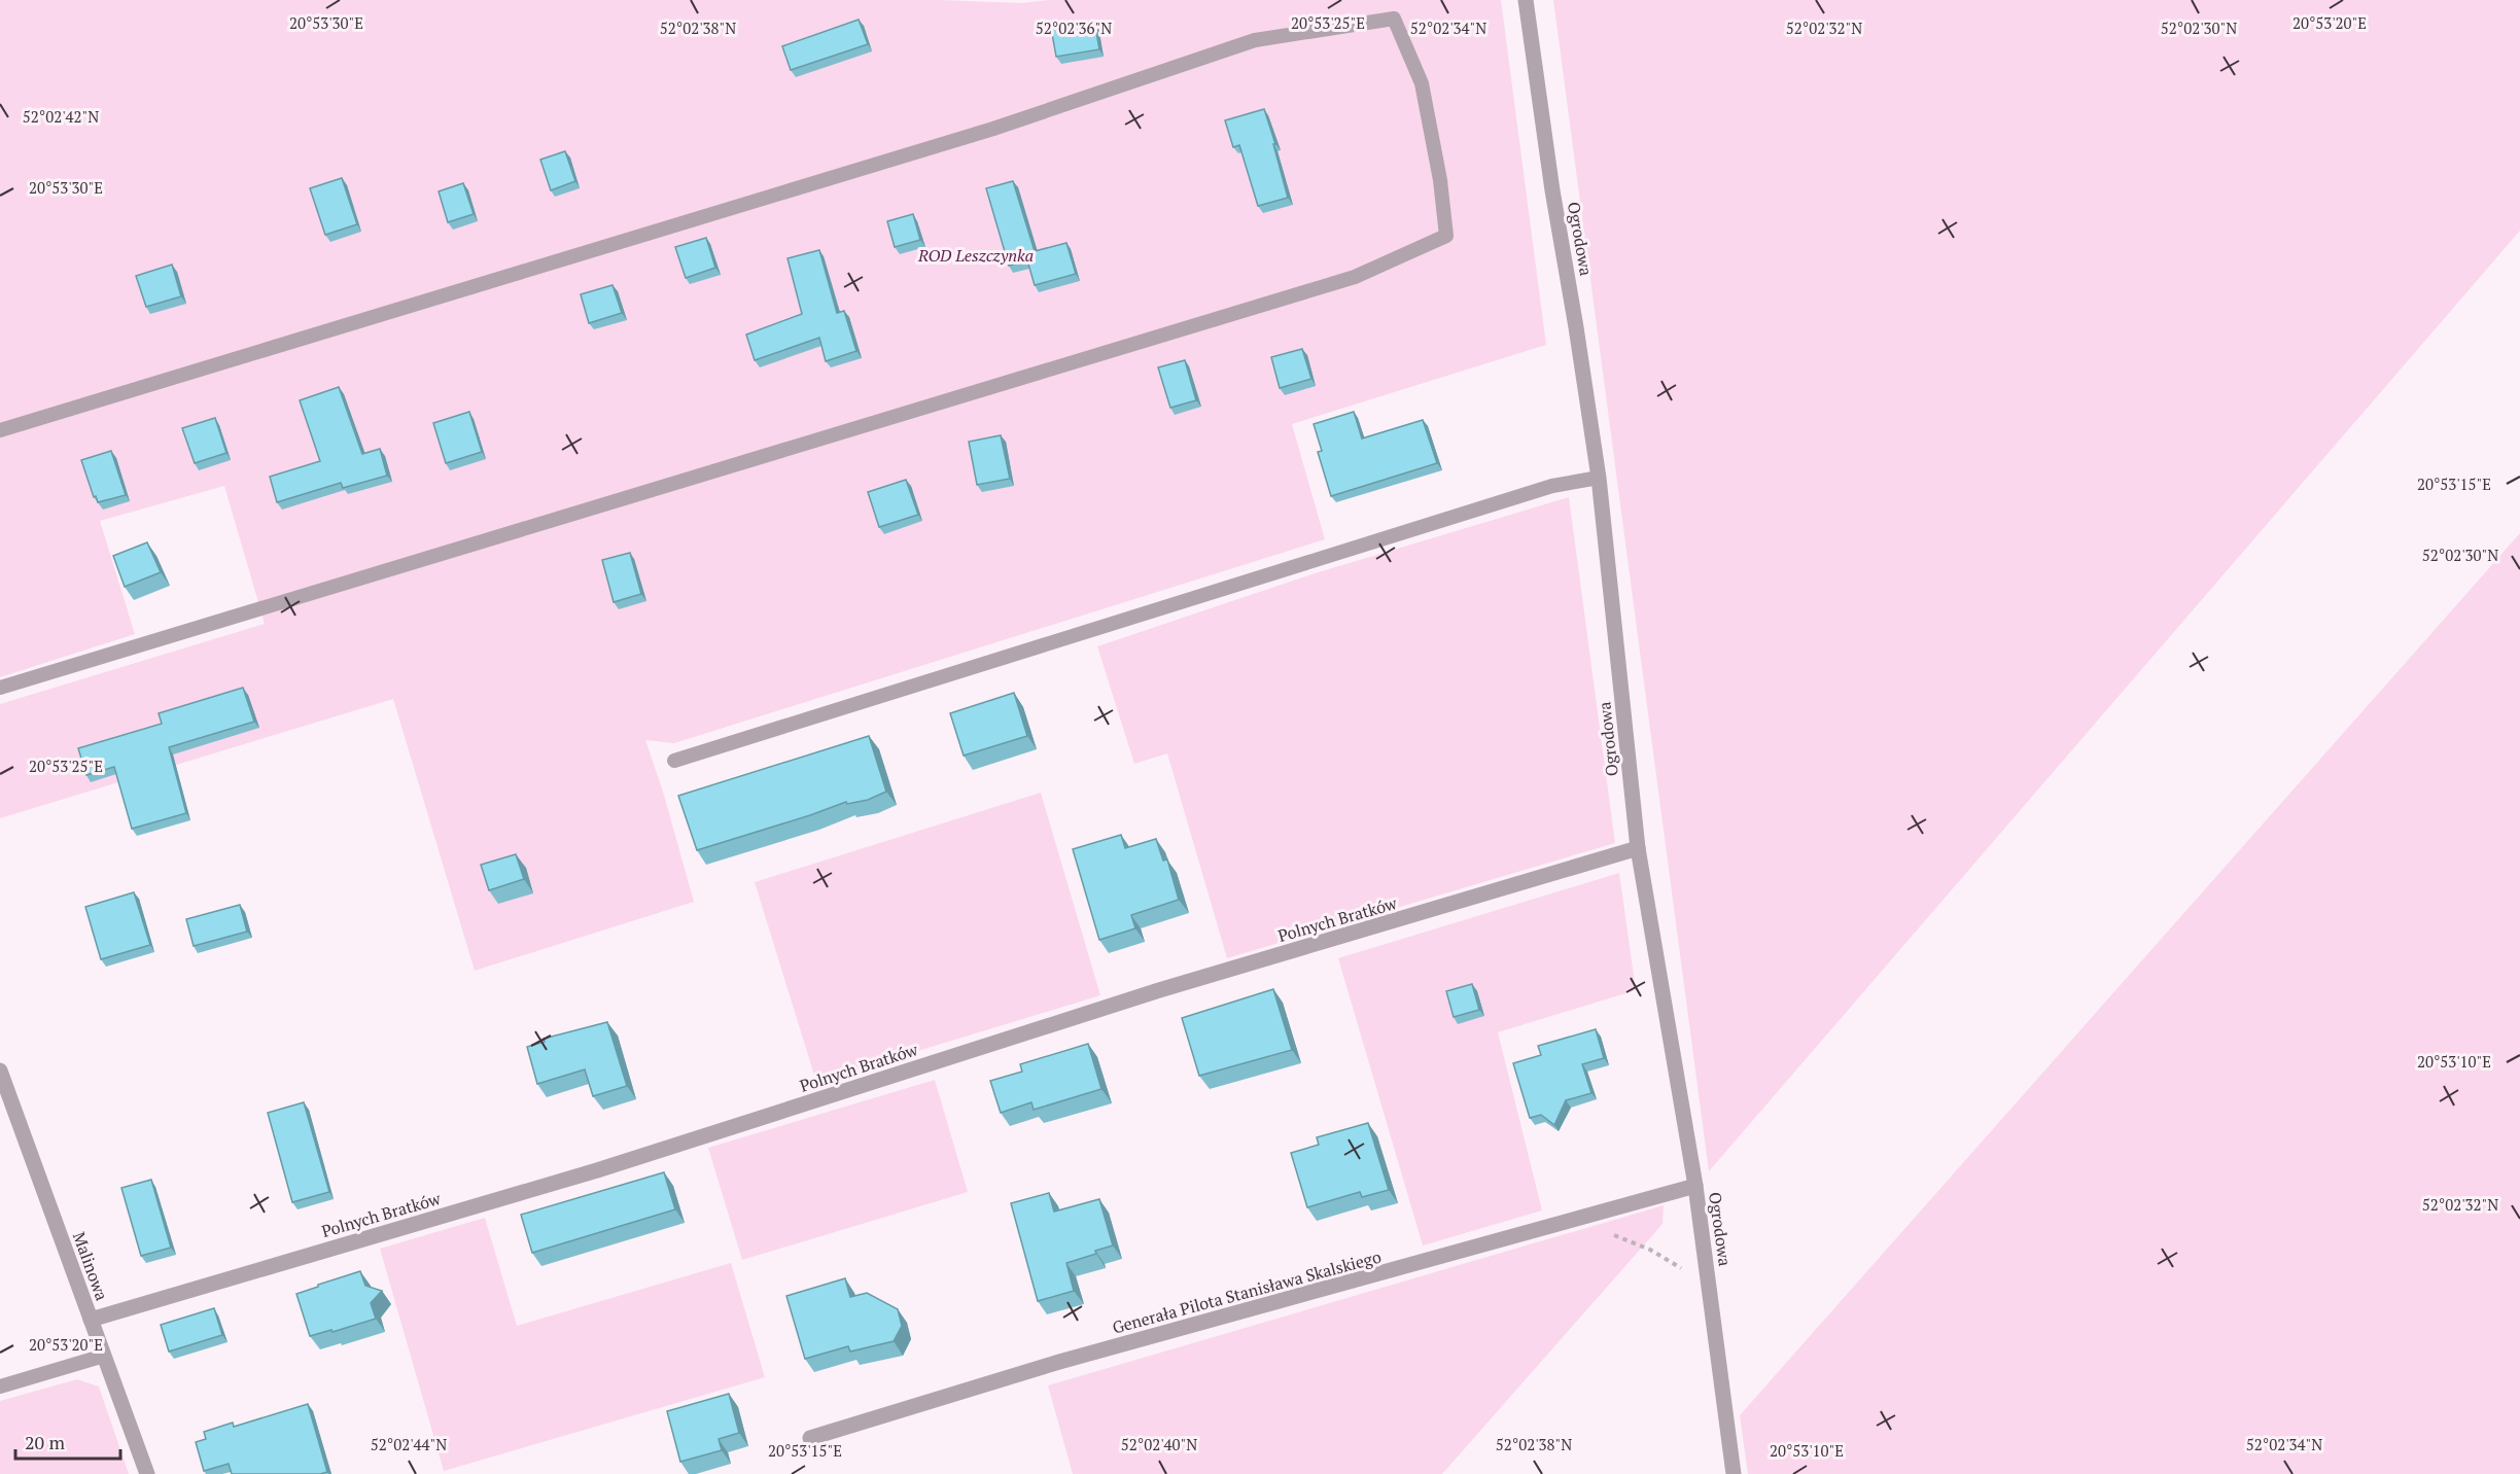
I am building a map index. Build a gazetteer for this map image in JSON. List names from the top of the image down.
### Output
{
  "streets": {
    "street": [
      "Ogrodowa",
      "Polnych Bratków",
      "Malinowa",
      "Generała Pilota Stanisława Skalskiego"
    ]
  },
  "crossings": [
    ["Ogrodowa", "Polnych Bratków"],
    ["Ogrodowa", "Generała Pilota Stanisława Skalskiego"],
    ["Polnych Bratków", "Malinowa"]
  ],
  "parks": ["ROD Leszczynka"],
  "scale_bar": "20 m",
  "coordinates": [
    "20°53'30\"E",
    "20°53'25\"E",
    "20°53'20\"E",
    "52°02'38\"N",
    "52°02'36\"N",
    "52°02'34\"N",
    "52°02'32\"N",
    "52°02'30\"N",
    "52°02'42\"N",
    "20°53'15\"E",
    "20°53'10\"E",
    "52°02'44\"N",
    "52°02'40\"N"
  ]
}
